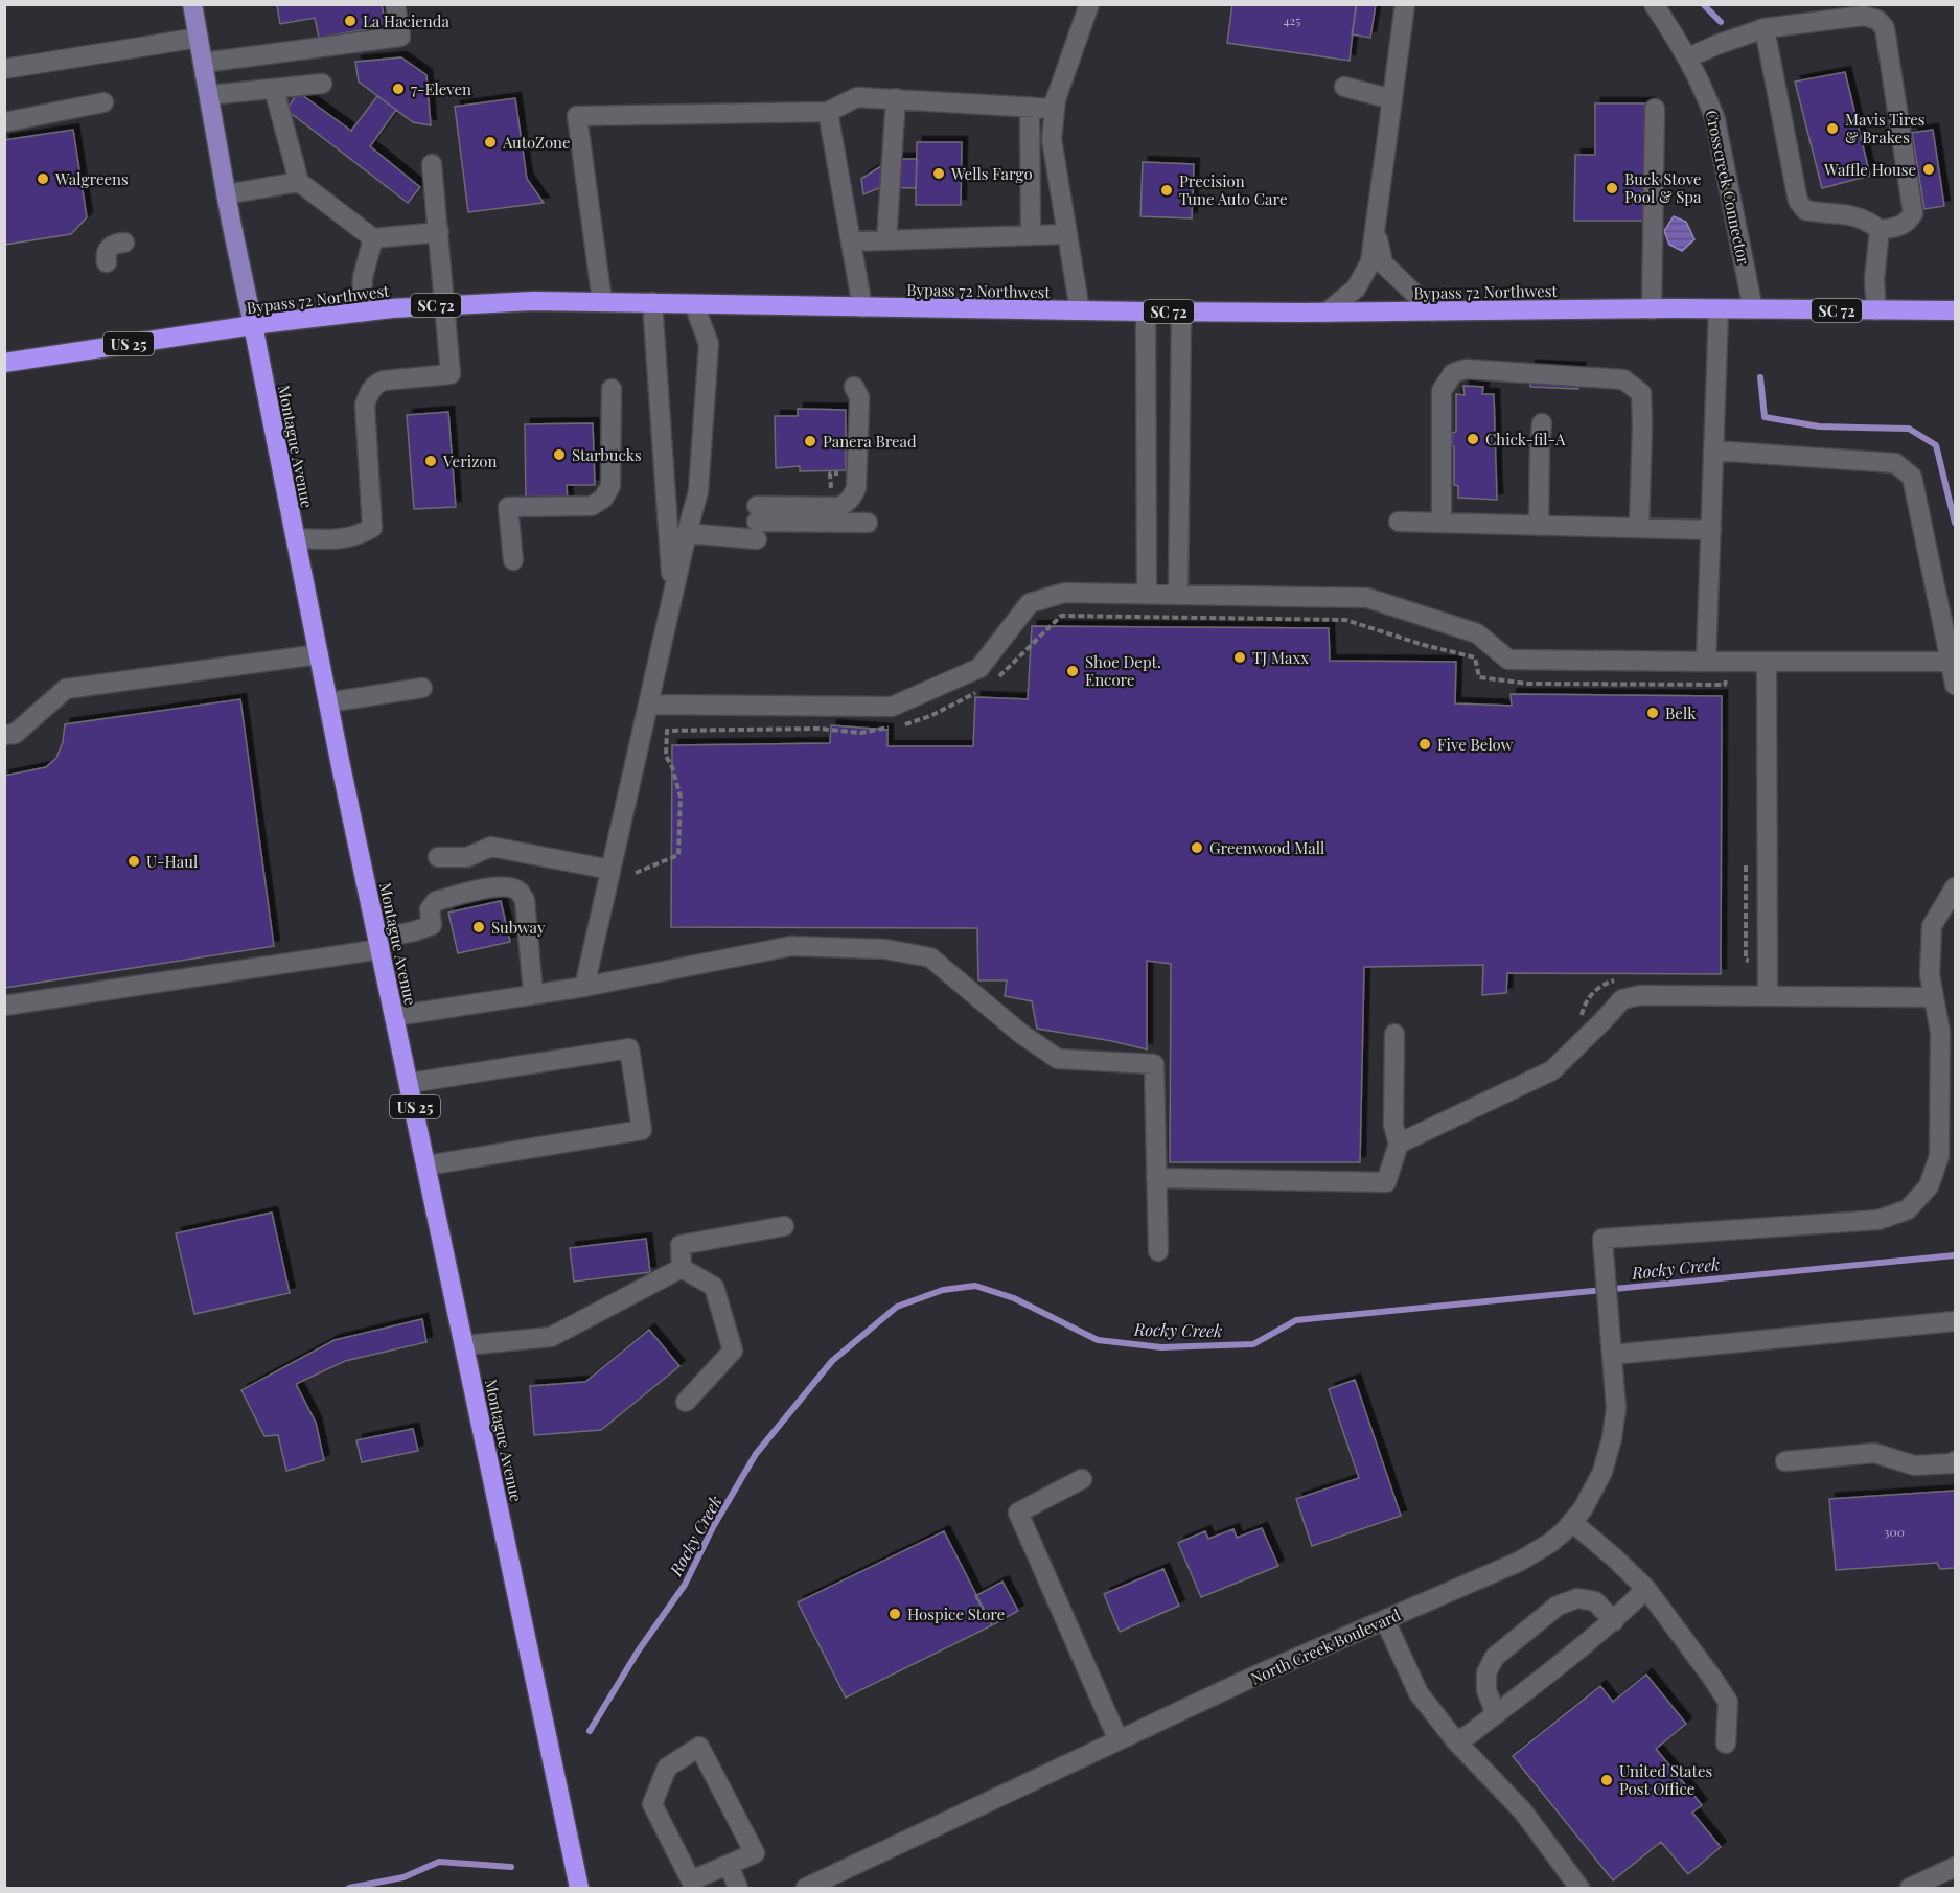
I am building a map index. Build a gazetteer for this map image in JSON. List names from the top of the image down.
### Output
{
  "streets": {
    "highway": [
      "Bypass 72 Northwest",
      "SC 72",
      "US 25",
      "Montague Avenue"
    ],
    "street": ["Crosscreek Connector", "North Creek Boulevard"]
  },
  "crossings": [
    ["Crosscreek Connector", "Bypass 72 Northwest"],
    ["Bypass 72 Northwest", "Montague Avenue"]
  ],
  "water": ["Rocky Creek"],
  "places": [
    "La Hacienda",
    "7-Eleven",
    "Mavis Tires & Brakes",
    "AutoZone",
    "Waffle House",
    "Wells Fargo",
    "Walgreens",
    "Buck Stove Pool & Spa",
    "Precision Tune Auto Care",
    "Chick-fil-A",
    "Panera Bread",
    "Starbucks",
    "Verizon",
    "TJ Maxx",
    "Shoe Dept. Encore",
    "Belk",
    "Five Below",
    "Greenwood Mall",
    "U-Haul",
    "Subway",
    "Hospice Store",
    "United States Post Office"
  ],
  "house_numbers": ["425", "300"]
}
